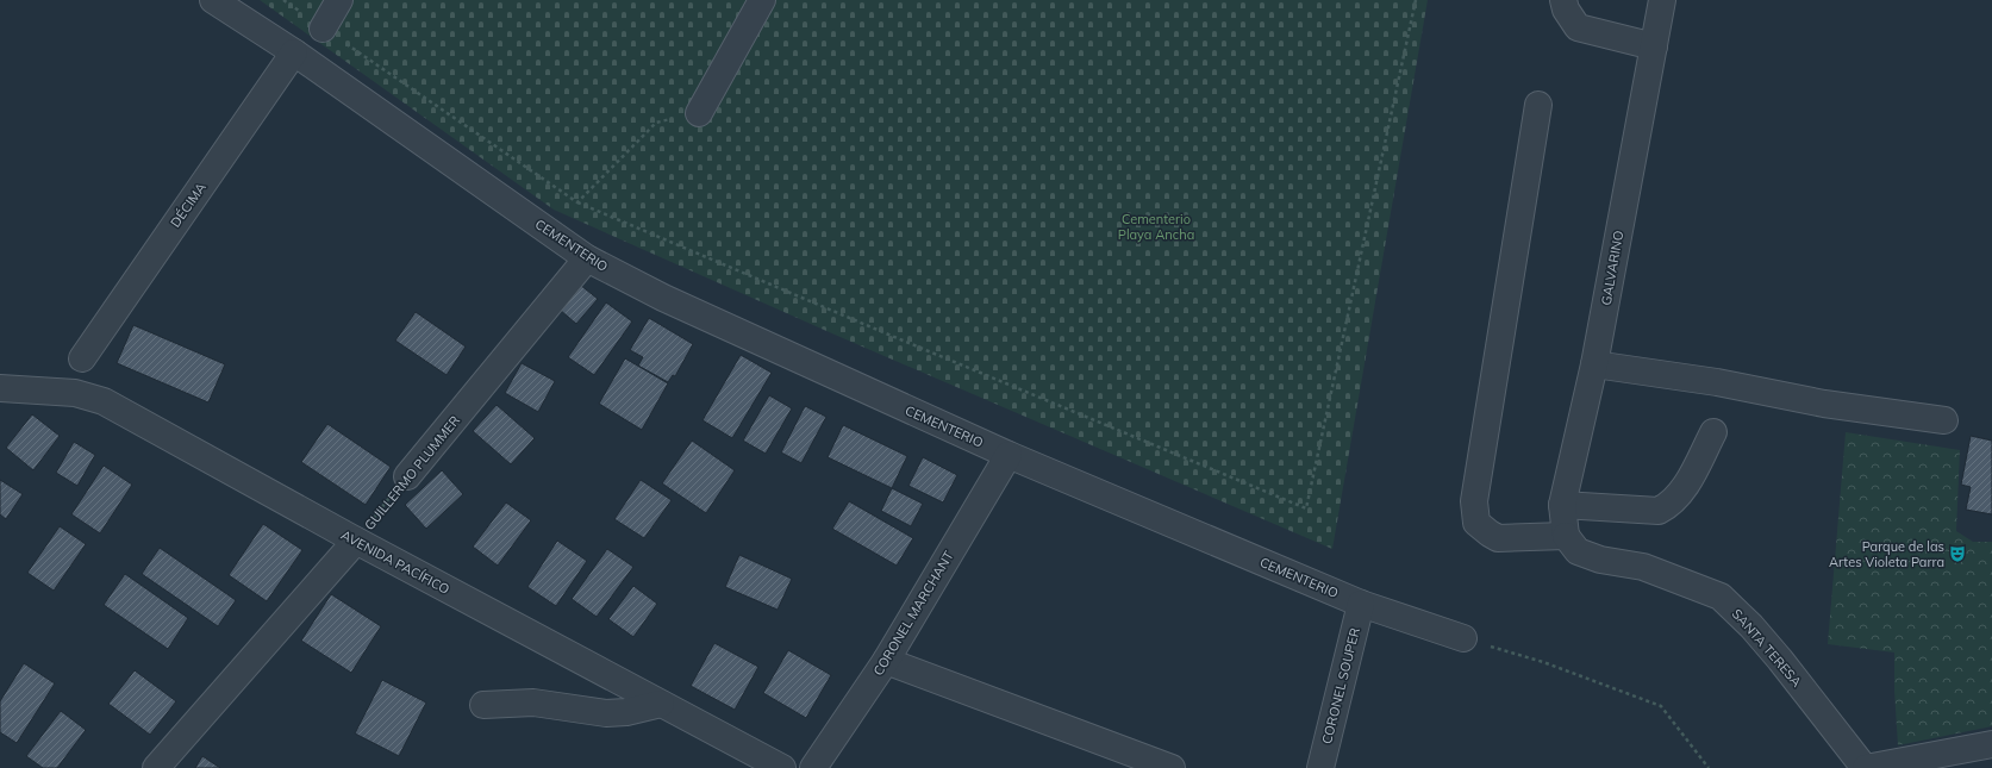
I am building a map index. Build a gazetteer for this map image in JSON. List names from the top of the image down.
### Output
{
  "streets": {
    "street": [
      "DÉCIMA",
      "CEMENTERIO",
      "GALVARINO",
      "GUILLERMO PLUMMER",
      "AVENIDA PACÍFICO",
      "CORONEL MARCHANT",
      "SANTA TERESA",
      "CORONEL SOUPER"
    ]
  },
  "crossings": [
    ["DÉCIMA", "CEMENTERIO"],
    ["CEMENTERIO", "GUILLERMO PLUMMER"],
    ["CEMENTERIO", "CORONEL MARCHANT"],
    ["CEMENTERIO", "CORONEL SOUPER"],
    ["GALVARINO", "SANTA TERESA"],
    ["GUILLERMO PLUMMER", "AVENIDA PACÍFICO"]
  ],
  "parks": ["Cementerio Playa Ancha"],
  "places": {
    "theatre": ["Parque de las Artes Violeta Parra"]
  }
}
